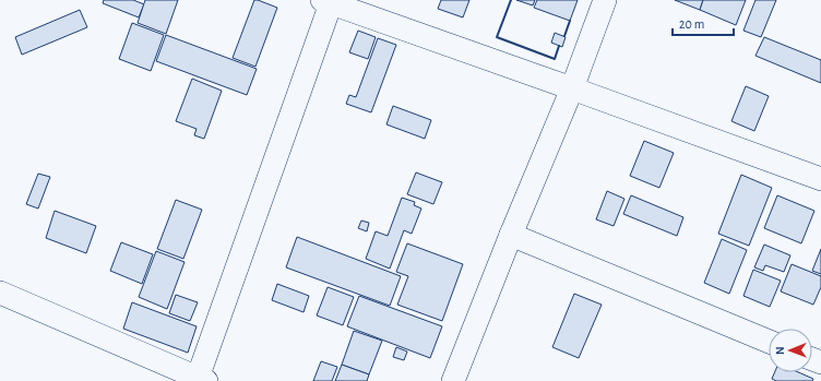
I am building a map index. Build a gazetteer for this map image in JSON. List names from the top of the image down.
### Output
{
  "scale_bar": "20 m",
  "north": "left"
}
